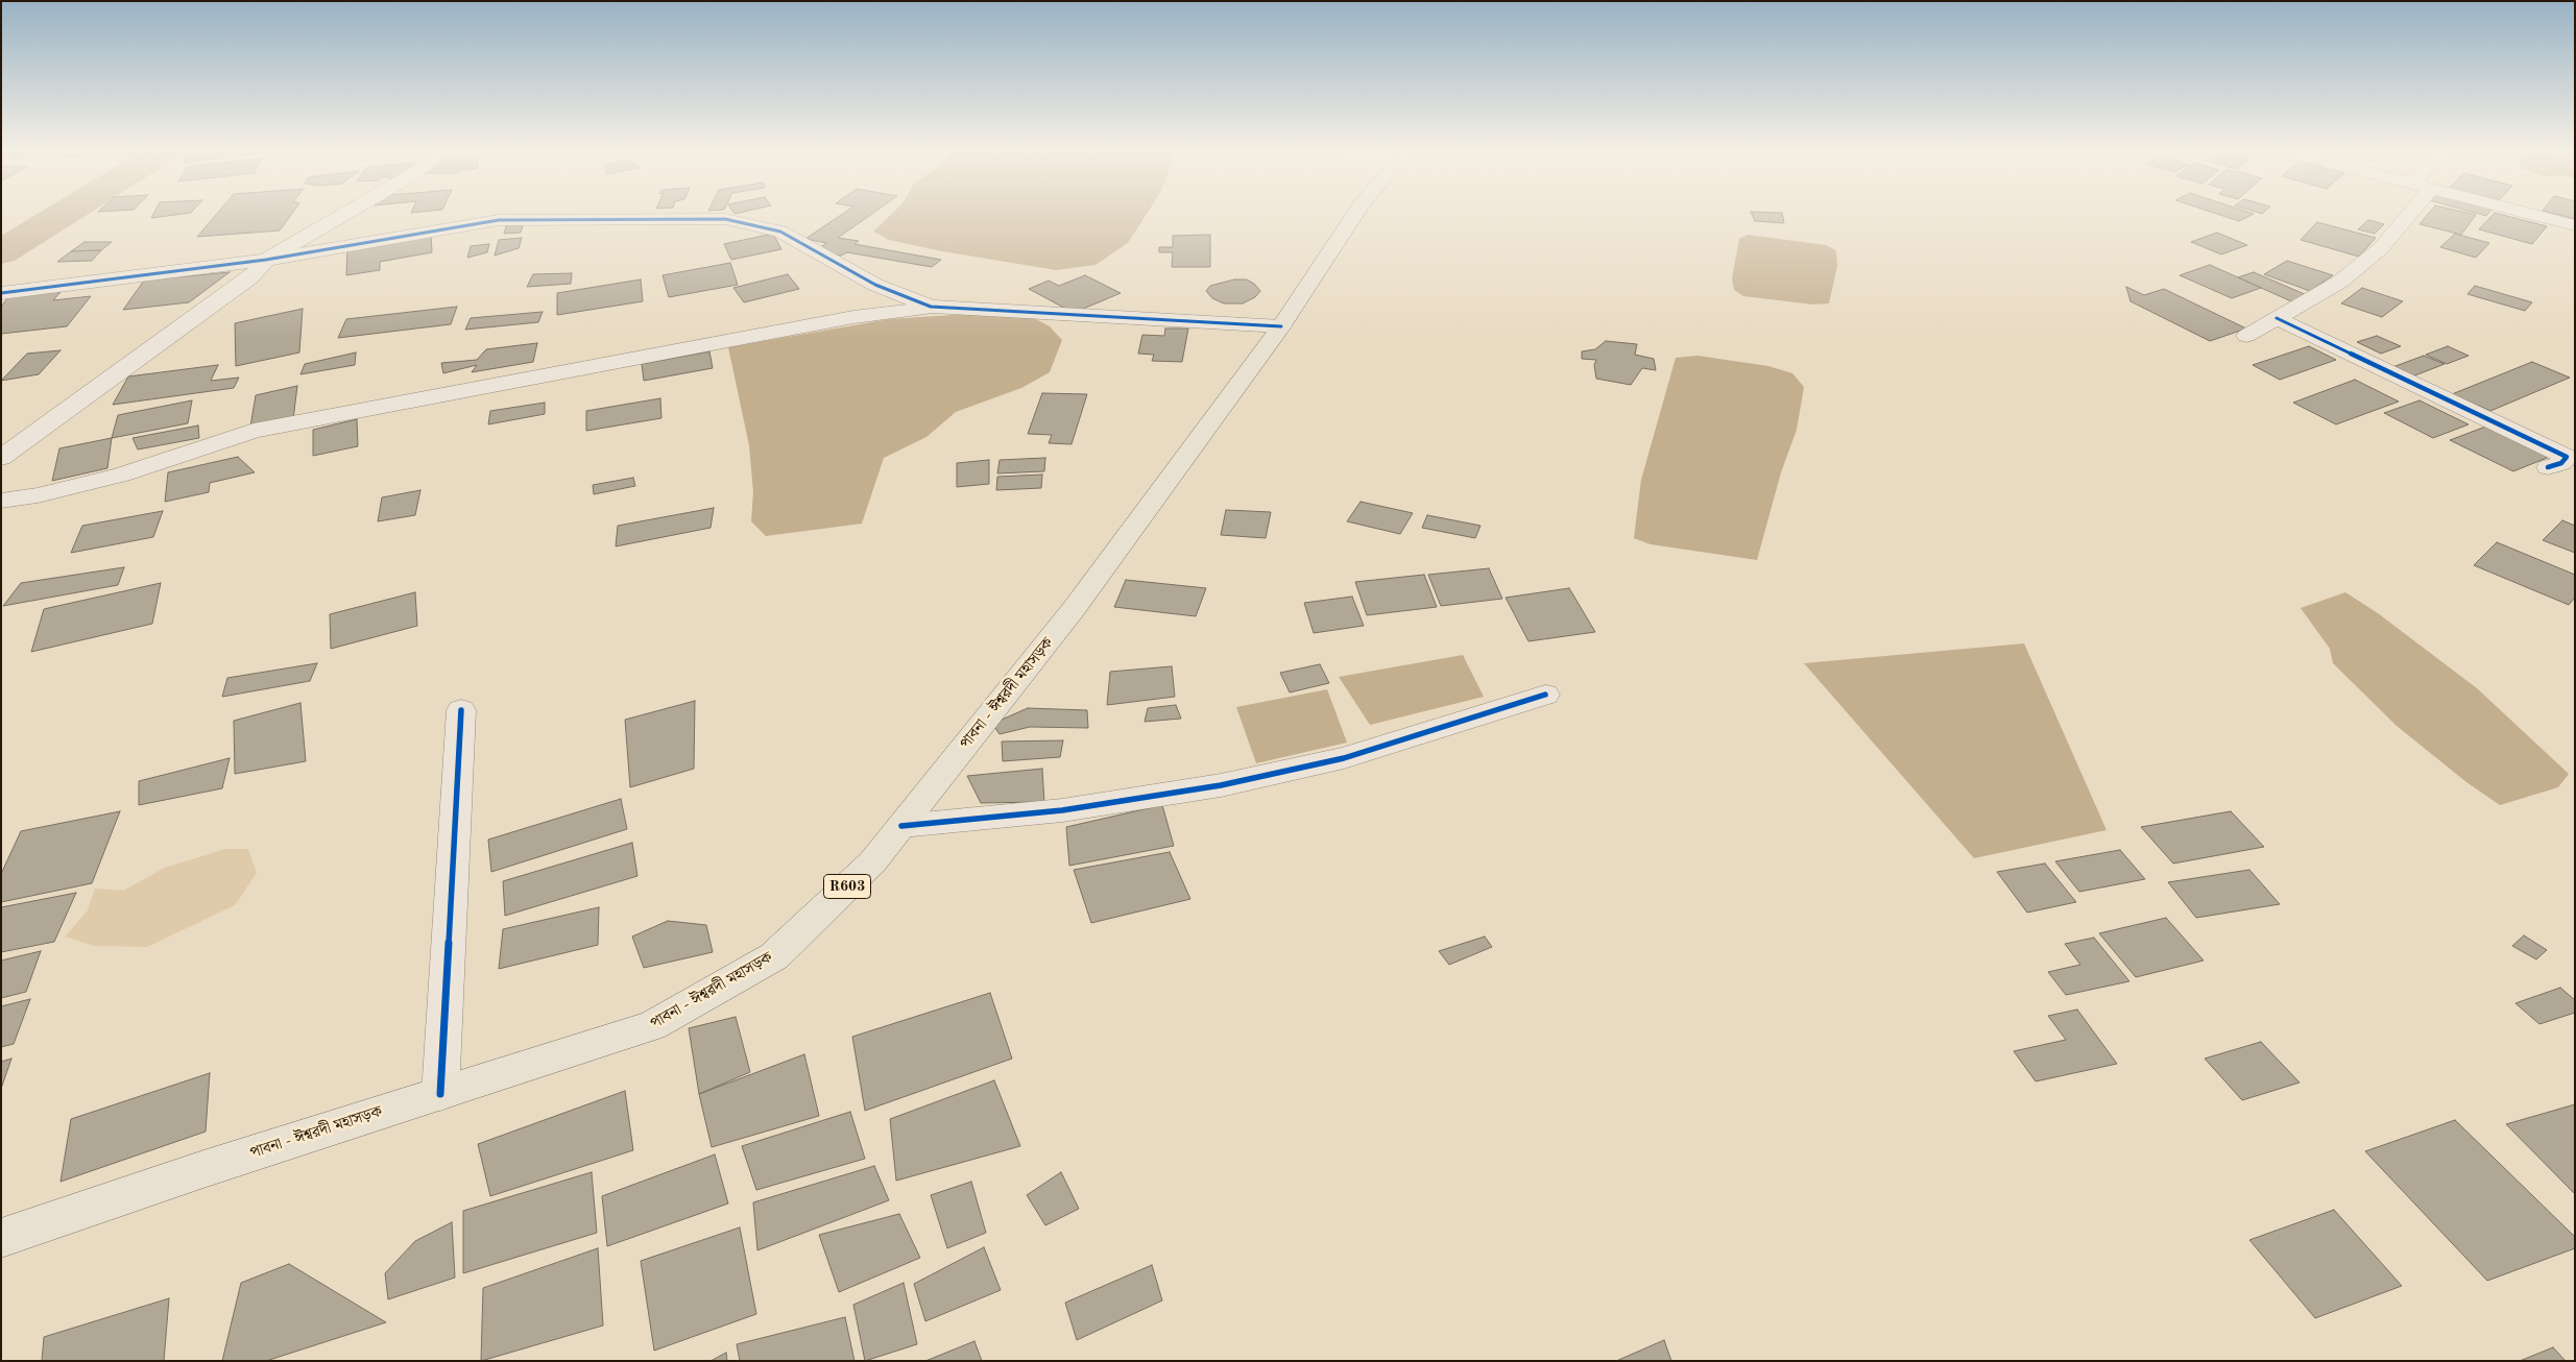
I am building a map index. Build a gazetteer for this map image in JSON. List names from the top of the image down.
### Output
{
  "streets": {
    "main road": ["পাবনা - ঈশ্বরদী মহাসড়ক", "R603"]
  }
}
